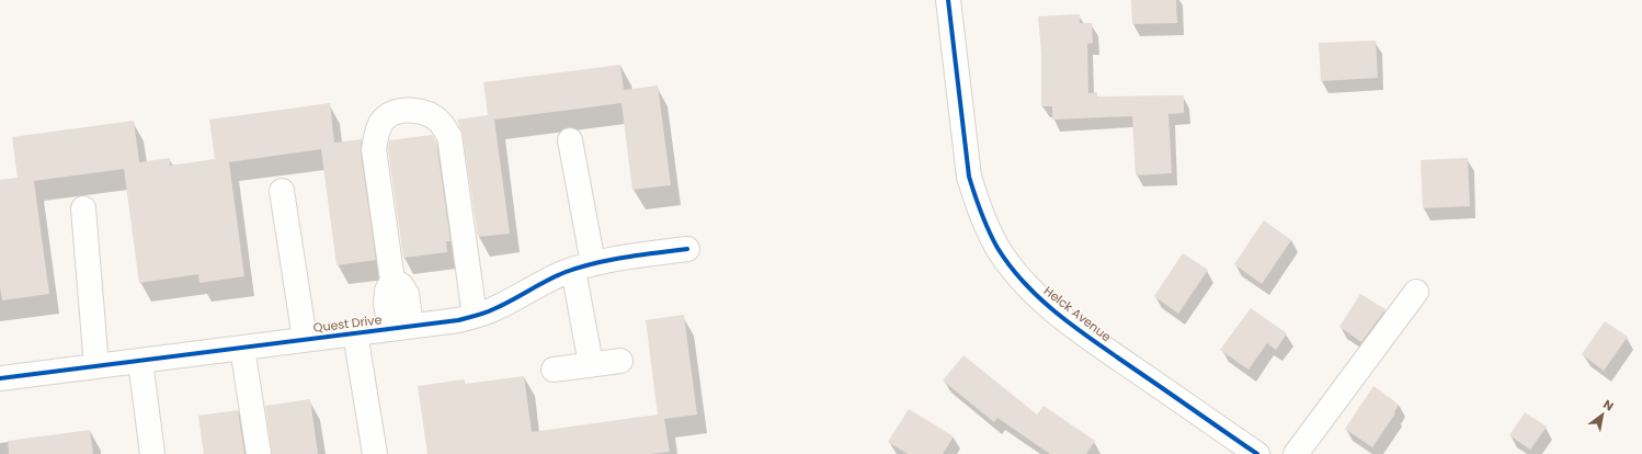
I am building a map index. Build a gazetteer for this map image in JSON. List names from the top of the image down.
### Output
{
  "streets": {
    "street": ["Helck Avenue", "Quest Drive"]
  },
  "north": "top right"
}
